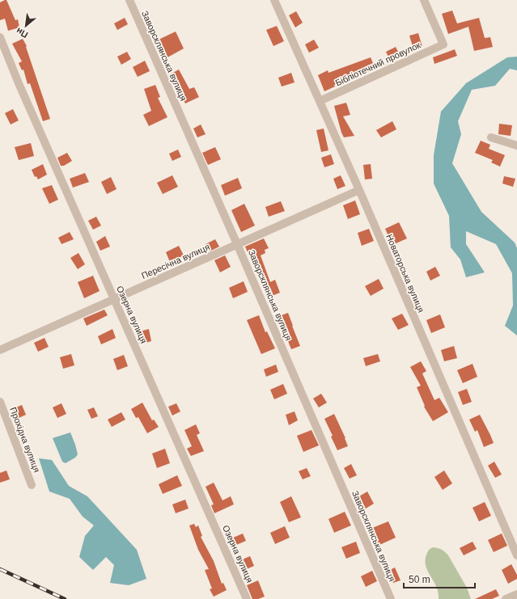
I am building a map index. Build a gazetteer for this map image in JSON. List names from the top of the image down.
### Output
{
  "streets": {
    "street": [
      "Заворсклянська вулиця",
      "Бібліотечний провулок",
      "Пересічна вулиця",
      "Новаторська вулиця",
      "Озерна вулиця",
      "Прохідна вулиця"
    ]
  },
  "crossings": [
    ["Заворсклянська вулиця", "Пересічна вулиця"],
    ["Бібліотечний провулок", "Новаторська вулиця"],
    ["Пересічна вулиця", "Новаторська вулиця"],
    ["Пересічна вулиця", "Озерна вулиця"]
  ],
  "scale_bar": "50 m",
  "north": "bottom left"
}
